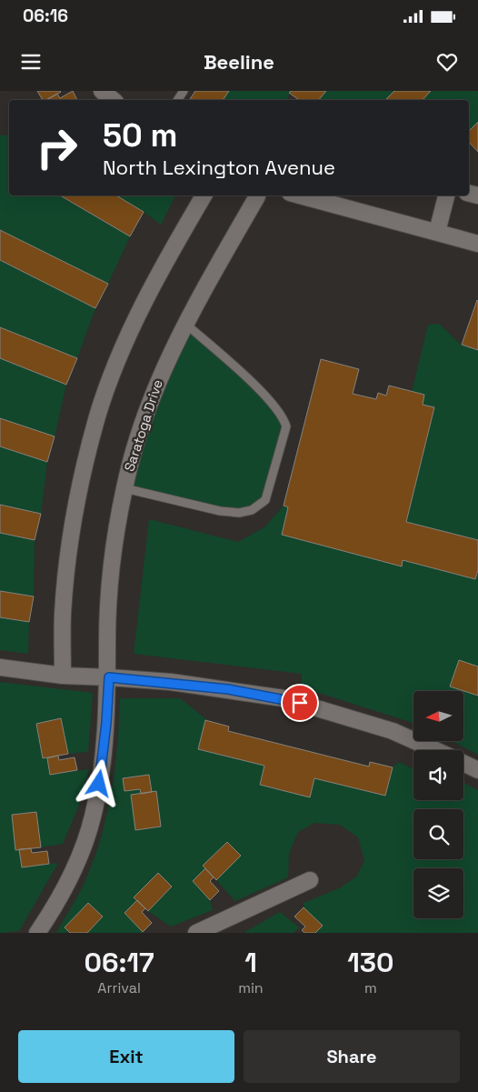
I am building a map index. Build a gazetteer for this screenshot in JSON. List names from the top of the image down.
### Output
{
  "streets": {
    "street": ["Saratoga Drive"]
  },
  "north": "left",
  "page": {
    "status": "06:16",
    "header": "Beeline",
    "turn": ["50 m", "North Lexington Avenue"],
    "eta": [
      "06:17",
      "Arrival",
      "1",
      "min",
      "130",
      "m"
    ],
    "buttons": ["Exit", "Share"]
  }
}
